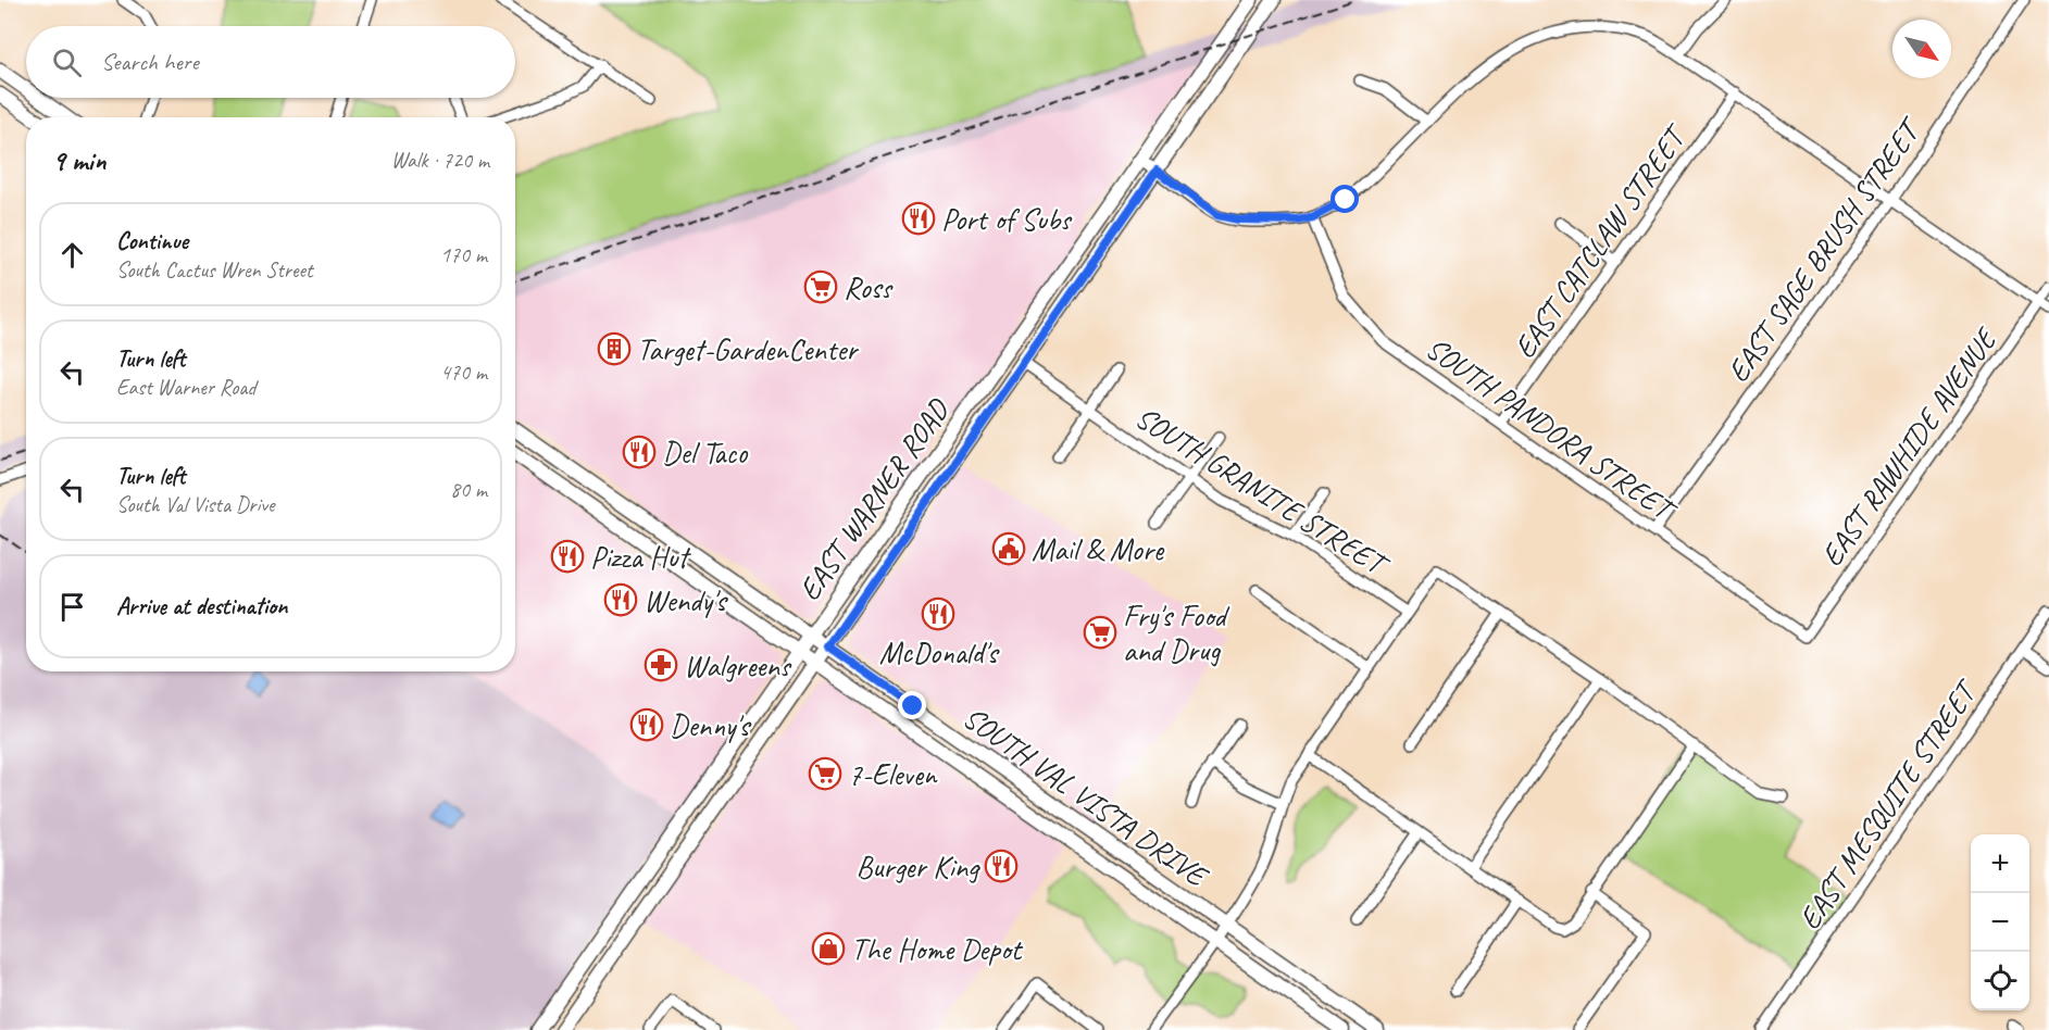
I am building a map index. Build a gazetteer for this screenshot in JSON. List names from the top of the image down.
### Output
{
  "streets": {
    "main road": ["EAST WARNER ROAD", "SOUTH VAL VISTA DRIVE"],
    "street": [
      "EAST CATCLAW STREET",
      "EAST SAGE BRUSH STREET",
      "SOUTH PANDORA STREET",
      "EAST RAWHIDE AVENUE",
      "SOUTH GRANITE STREET",
      "EAST MESQUITE STREET"
    ]
  },
  "crossings": [
    ["EAST CATCLAW STREET", "SOUTH PANDORA STREET"],
    ["EAST SAGE BRUSH STREET", "SOUTH PANDORA STREET"],
    ["SOUTH PANDORA STREET", "EAST RAWHIDE AVENUE"],
    ["SOUTH GRANITE STREET", "EAST WARNER ROAD"],
    ["EAST WARNER ROAD", "SOUTH VAL VISTA DRIVE"]
  ],
  "places": {
    "restaurant": [
      "Port of Subs",
      "Del Taco",
      "Pizza Hut",
      "Wendy's",
      "McDonald's",
      "Denny's",
      "Burger King"
    ],
    "supermarket": ["Ross", "Fry's Food and Drug", "7-Eleven"],
    "building": ["Target-GardenCenter"],
    "public building": ["Mail & More"],
    "pharmacy": ["Walgreens"],
    "shop": ["The Home Depot"]
  },
  "north": "bottom right",
  "page": {
    "search": "Search here",
    "heading": ["9 min", "Walk · 720 m"],
    "list": [
      ["Continue", "South Cactus Wren Street", "170 m"],
      ["Turn left", "East Warner Road", "470 m"],
      ["Turn left", "South Val Vista Drive", "80 m"],
      "Arrive at destination"
    ],
    "map_buttons": ["+", "−"]
  }
}
